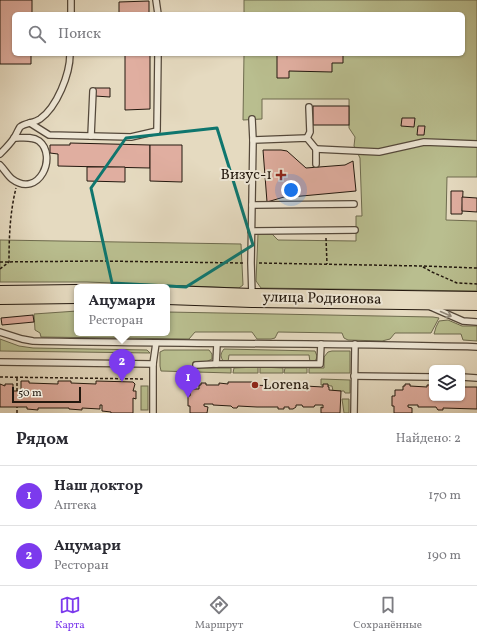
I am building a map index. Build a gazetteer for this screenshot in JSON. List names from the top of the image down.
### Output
{
  "streets": {
    "main road": ["улица Родионова"]
  },
  "places": {
    "health": ["Визус-1"],
    "other": ["Lorena"]
  },
  "scale_bar": "50 m",
  "page": {
    "search": "Поиск",
    "popup": ["Ацумари", "Ресторан"],
    "pins": ["2", "1"],
    "scale": "50 m",
    "heading": ["Рядом", "Найдено: 2"],
    "list": [
      {
        "mark": "1",
        "name": "Наш доктор",
        "note": "Аптека",
        "value": "170 m"
      },
      {
        "mark": "2",
        "name": "Ацумари",
        "note": "Ресторан",
        "value": "190 m"
      }
    ],
    "nav": ["Карта", "Маршрут", "Сохранённые"]
  }
}
